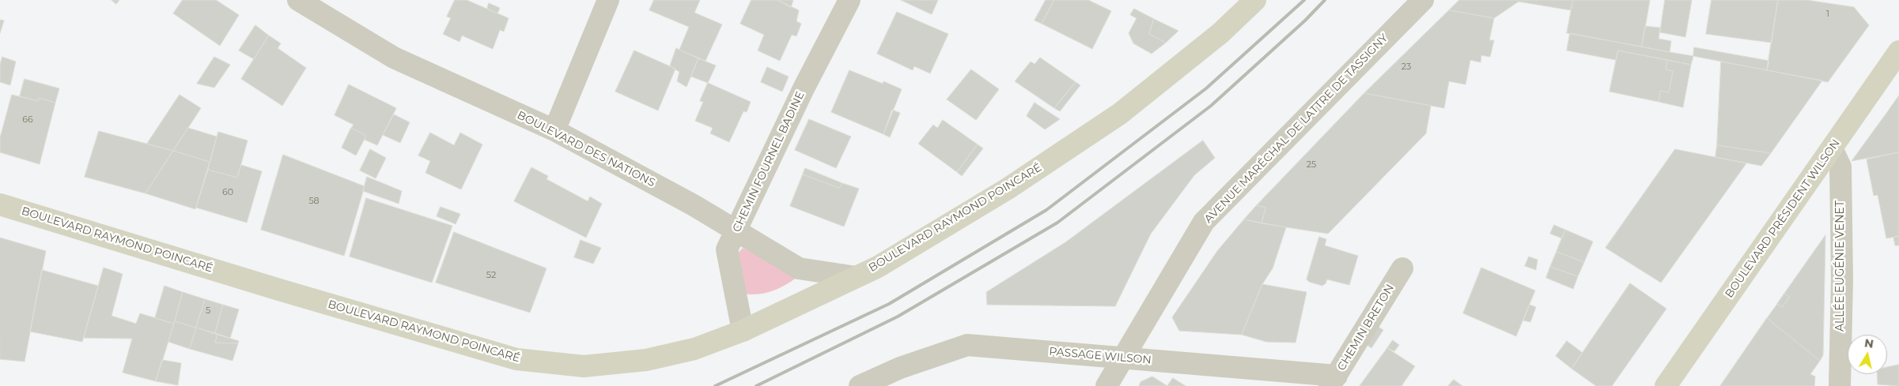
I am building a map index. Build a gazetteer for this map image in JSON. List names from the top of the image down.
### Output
{
  "streets": {
    "main road": ["BOULEVARD RAYMOND POINCARÉ", "BOULEVARD PRÉSIDENT WILSON"],
    "street": [
      "AVENUE MARÉCHAL DE LATTRE DE TASSIGNY",
      "BOULEVARD DES NATIONS",
      "CHEMIN FOURNEL BADINE",
      "ALLÉE EUGÉNIE VENET",
      "CHEMIN BRETON",
      "PASSAGE WILSON"
    ]
  },
  "crossings": [
    ["AVENUE MARÉCHAL DE LATTRE DE TASSIGNY", "PASSAGE WILSON"],
    ["BOULEVARD DES NATIONS", "CHEMIN FOURNEL BADINE"],
    ["BOULEVARD DES NATIONS", "BOULEVARD RAYMOND POINCARÉ"],
    ["CHEMIN FOURNEL BADINE", "BOULEVARD RAYMOND POINCARÉ"],
    ["BOULEVARD PRÉSIDENT WILSON", "ALLÉE EUGÉNIE VENET"],
    ["CHEMIN BRETON", "PASSAGE WILSON"]
  ],
  "house_numbers": [
    "1",
    "23",
    "66",
    "25",
    "60",
    "58",
    "52",
    "5"
  ],
  "north": "top"
}
